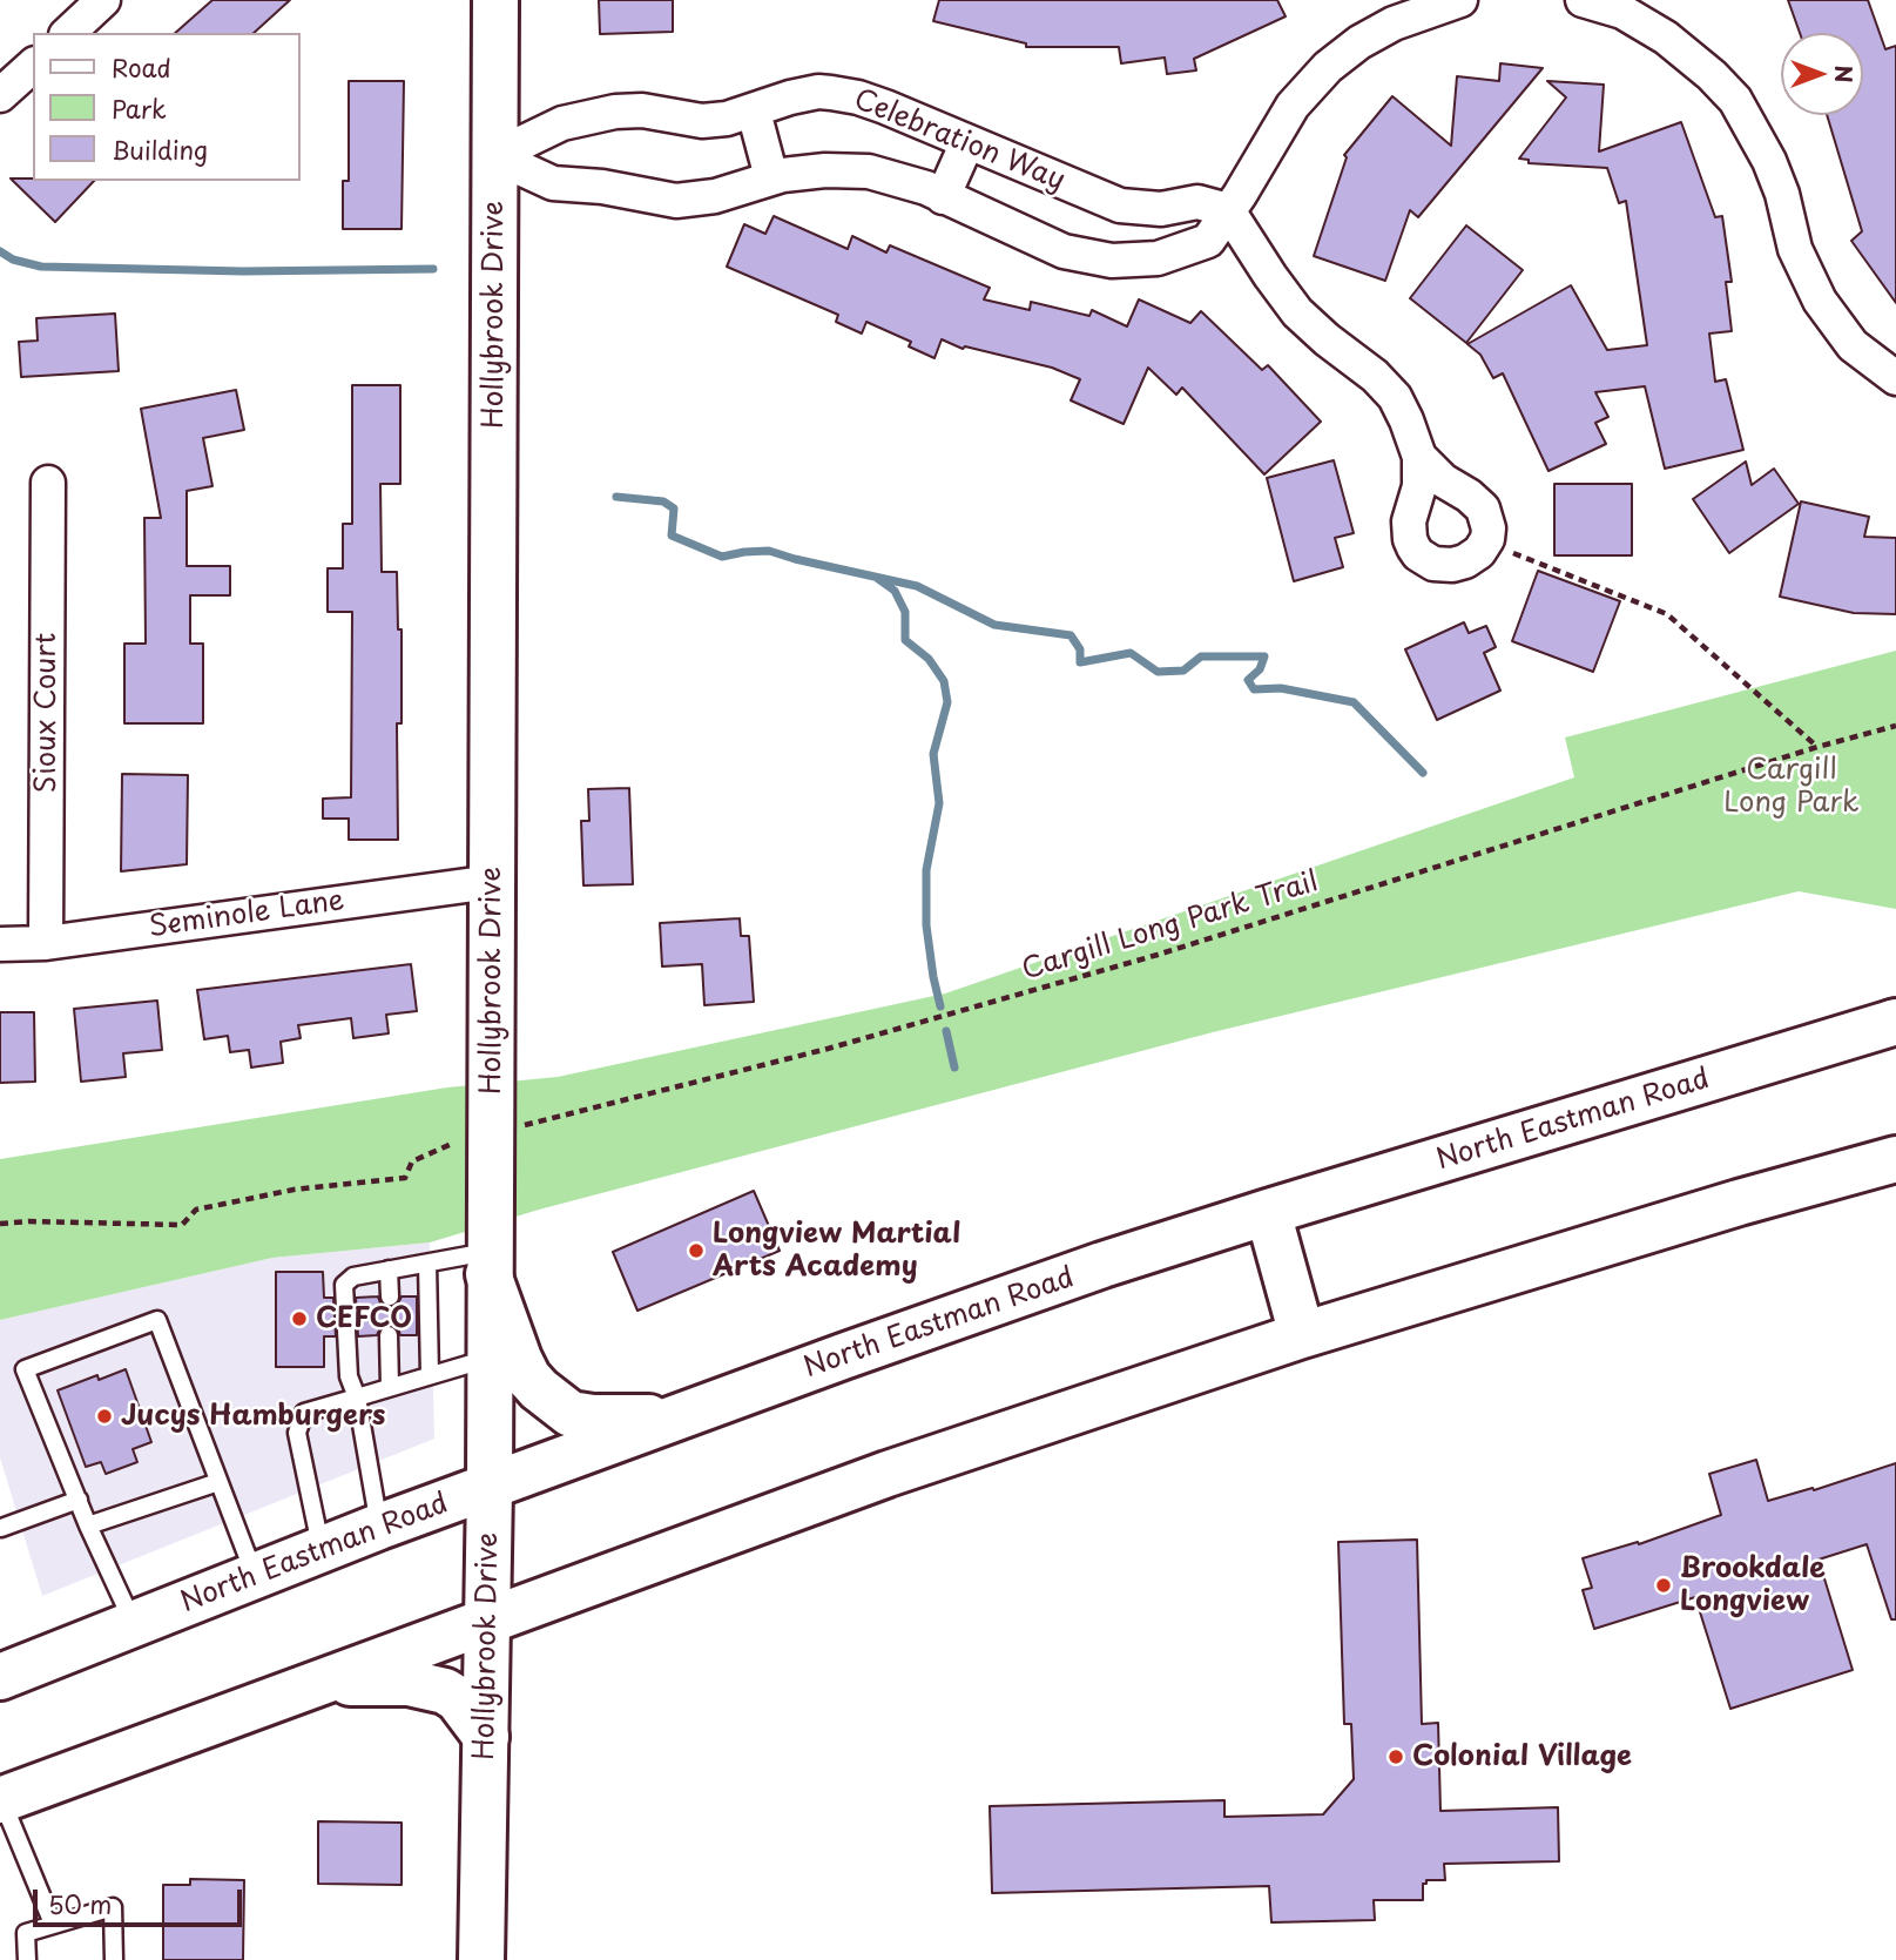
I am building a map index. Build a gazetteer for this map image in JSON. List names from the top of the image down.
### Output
{
  "streets": {
    "main road": ["Hollybrook Drive", "North Eastman Road"],
    "street": ["Celebration Way", "Sioux Court", "Seminole Lane"],
    "path": ["Cargill Long Park Trail"]
  },
  "crossings": [
    ["Celebration Way", "Hollybrook Drive"],
    ["Hollybrook Drive", "Seminole Lane"],
    ["Hollybrook Drive", "North Eastman Road"],
    ["Sioux Court", "Seminole Lane"]
  ],
  "parks": ["Cargill Long Park"],
  "places": [
    "Longview Martial Arts Academy",
    "CEFCO",
    "Jucys Hamburgers",
    "Brookdale Longview",
    "Colonial Village"
  ],
  "legend": ["Road", "Park", "Building"],
  "scale_bar": "50 m",
  "north": "right"
}
